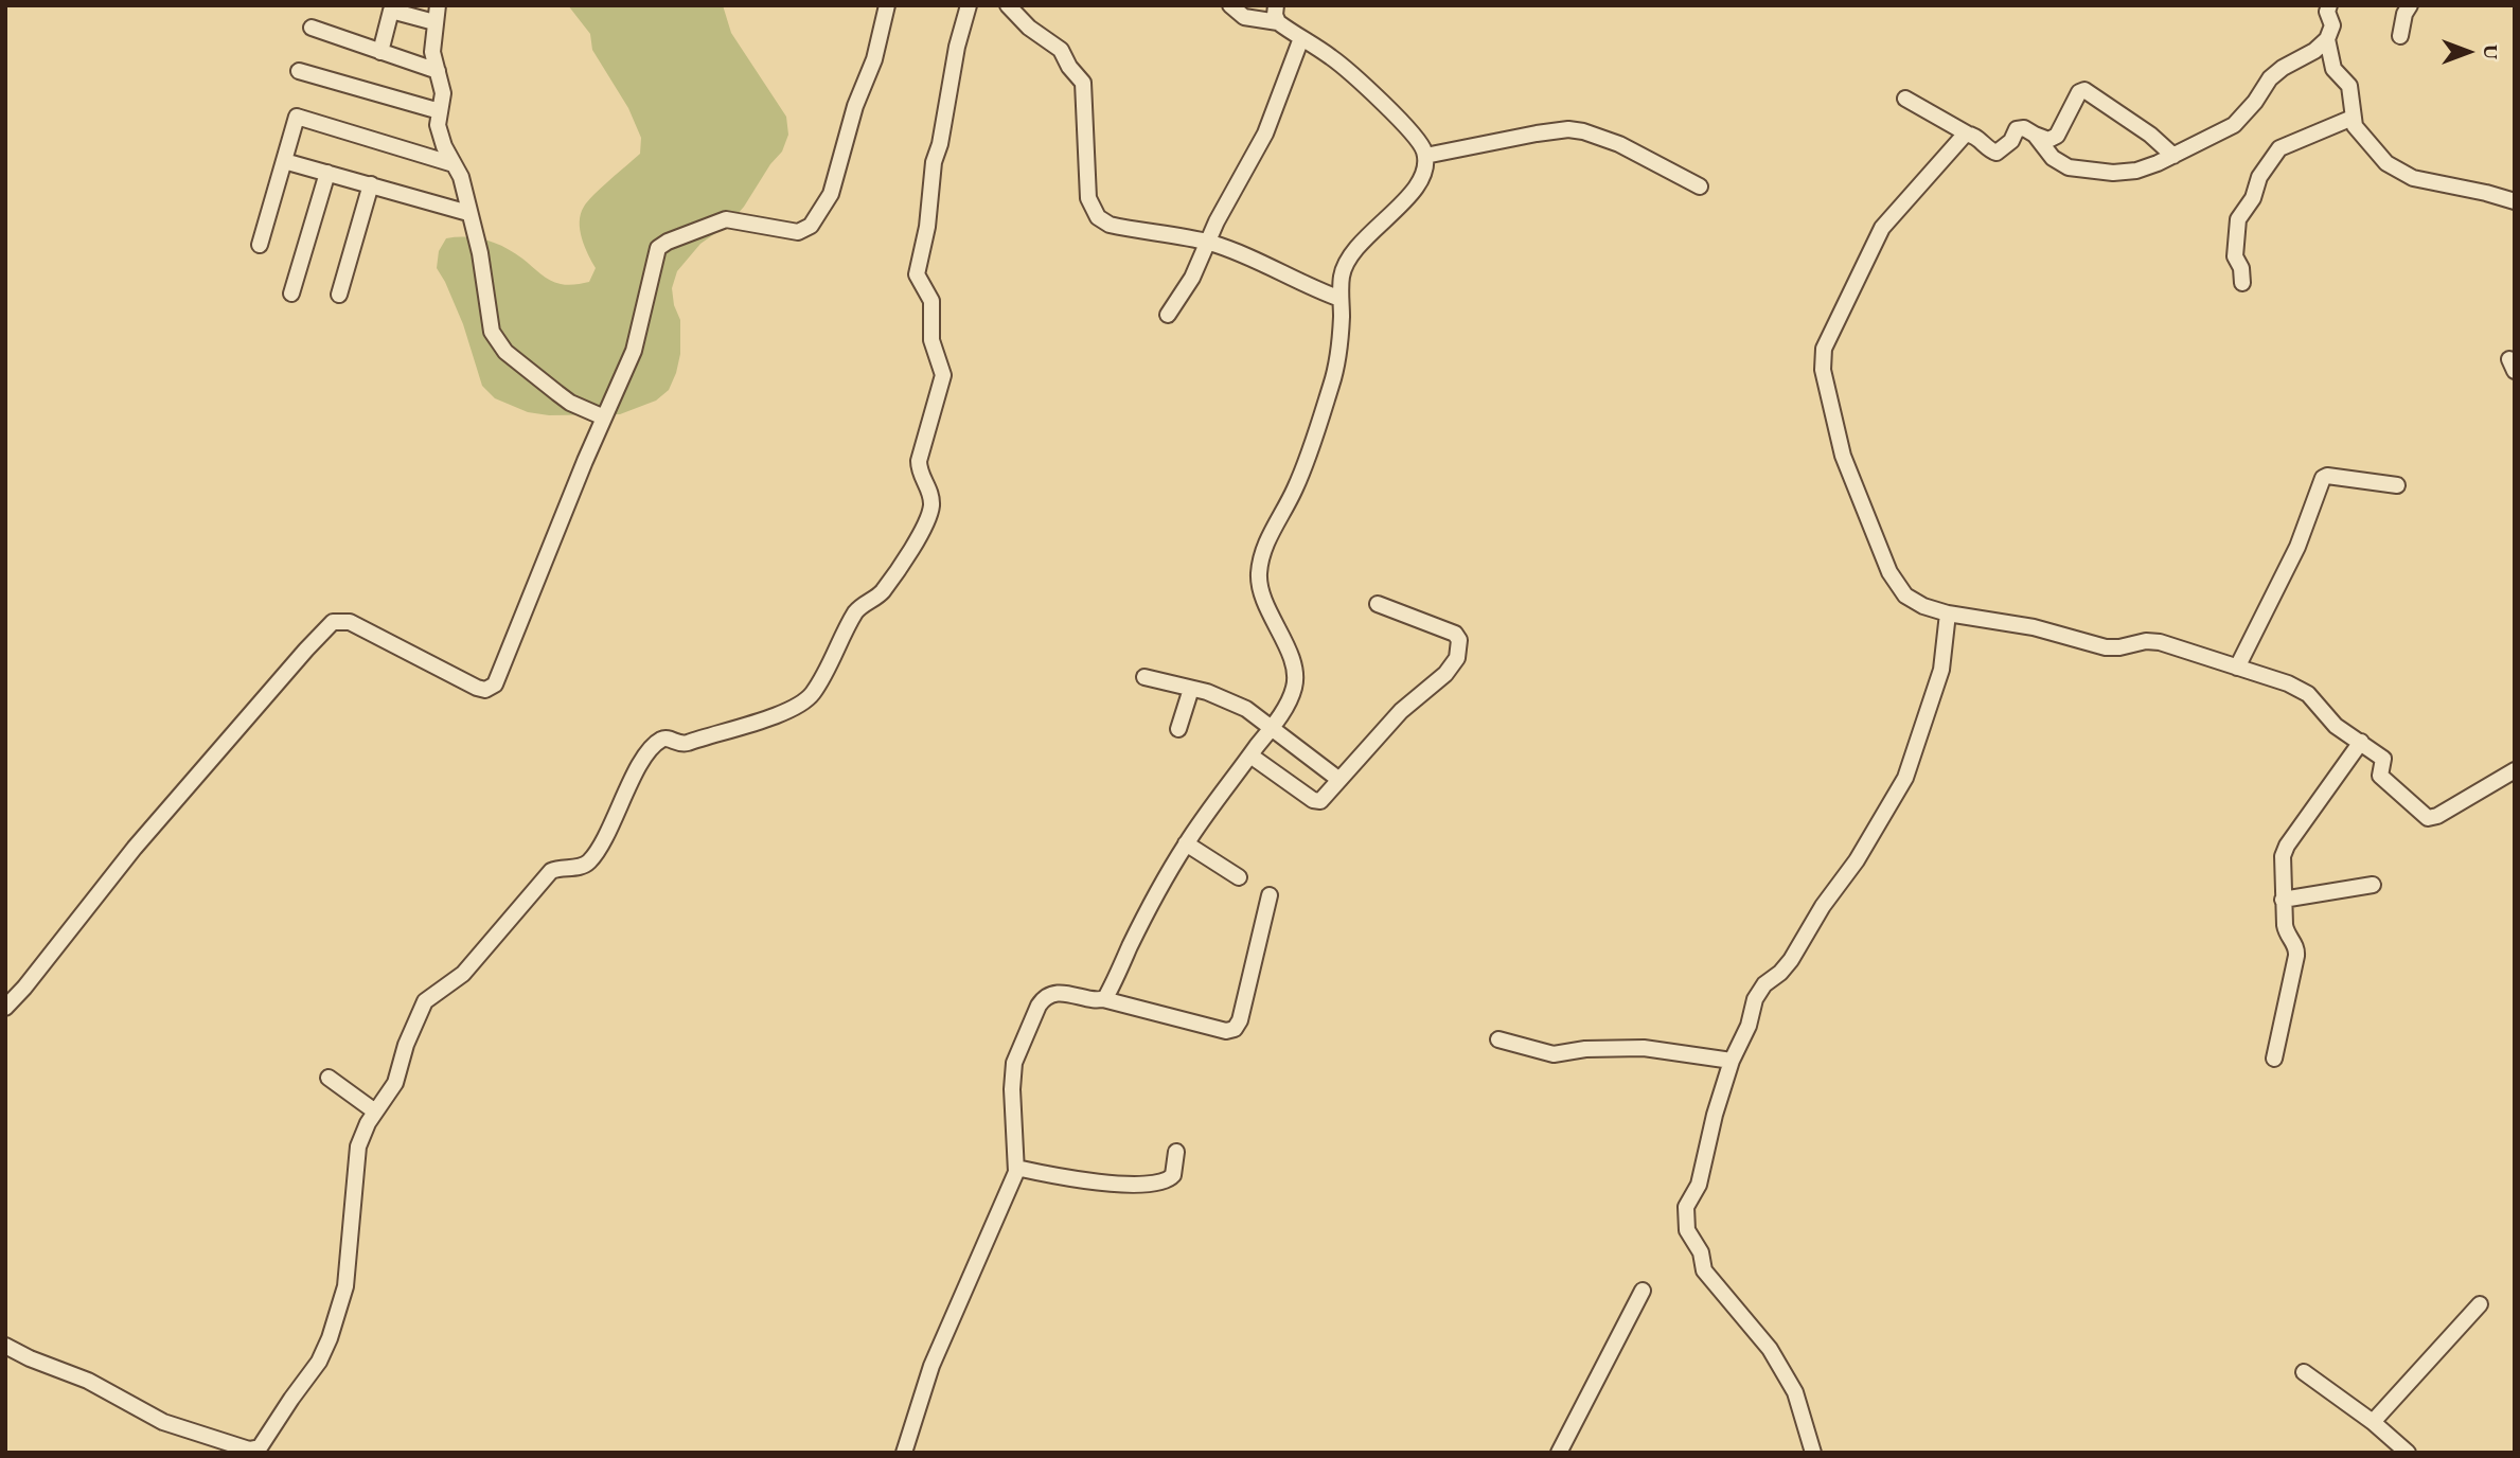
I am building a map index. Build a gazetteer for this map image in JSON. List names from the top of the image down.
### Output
{
  "north": "right"
}
